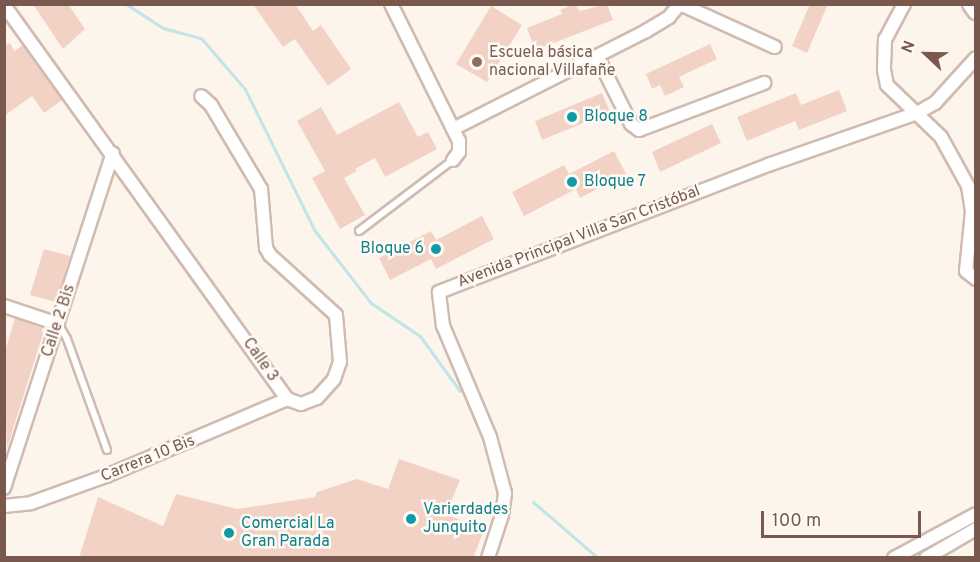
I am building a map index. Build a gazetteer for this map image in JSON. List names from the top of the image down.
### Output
{
  "streets": {
    "street": [
      "Avenida Principal Villa San Cristóbal",
      "Calle 2 Bis",
      "Calle 3",
      "Carrera 10 Bis"
    ]
  },
  "crossings": [
    ["Calle 2 Bis", "Calle 3"],
    ["Calle 3", "Carrera 10 Bis"]
  ],
  "places": [
    "Escuela básica nacional Villafañe",
    "Bloque 8",
    "Bloque 7",
    "Bloque 6",
    "Varierdades Junquito",
    "Comercial La Gran Parada"
  ],
  "scale_bar": "100 m",
  "north": "left"
}
